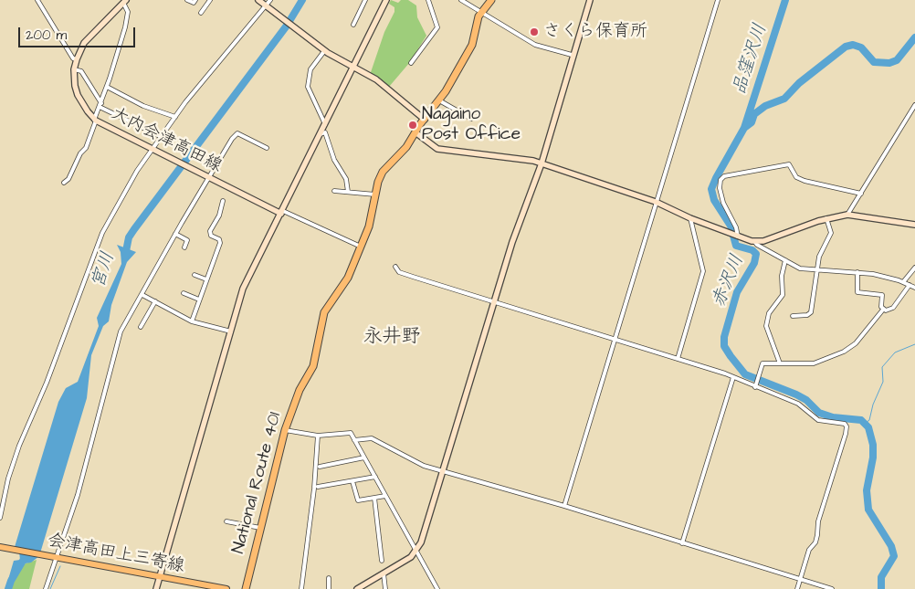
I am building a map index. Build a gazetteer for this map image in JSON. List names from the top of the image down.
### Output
{
  "streets": {
    "highway": ["National Route 401"],
    "main road": ["会津高田上三寄線"],
    "street": ["大内会津高田線"]
  },
  "districts": ["永井野"],
  "water": ["品窪沢川", "宮川", "赤沢川"],
  "places": ["さくら保育所", "Nagaino Post Office"],
  "scale_bar": "200 m"
}
